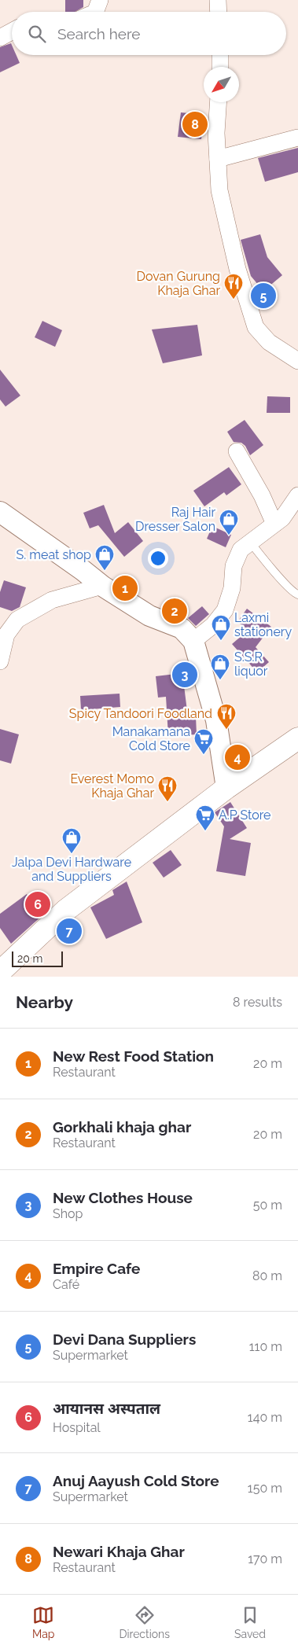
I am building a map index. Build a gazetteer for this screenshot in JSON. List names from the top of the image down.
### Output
{
  "places": {
    "restaurant": ["Dovan Gurung Khaja Ghar", "Spicy Tandoori Foodland", "Everest Momo Khaja Ghar"],
    "shop": [
      "Raj Hair Dresser Salon",
      "S. meat shop",
      "Laxmi stationery",
      "S.S.R liquor",
      "Jalpa Devi Hardware and Suppliers"
    ],
    "supermarket": ["Manakamana Cold Store", "A.P Store"]
  },
  "scale_bar": "20 m",
  "north": "bottom left",
  "page": {
    "search": "Search here",
    "pins": [
      "8",
      "5",
      "1",
      "2",
      "3",
      "4",
      "6",
      "7"
    ],
    "scale": "20 m",
    "heading": ["Nearby", "8 results"],
    "list": [
      {
        "mark": "1",
        "name": "New Rest Food Station",
        "note": "Restaurant",
        "value": "20 m"
      },
      {
        "mark": "2",
        "name": "Gorkhali khaja ghar",
        "note": "Restaurant",
        "value": "20 m"
      },
      {
        "mark": "3",
        "name": "New Clothes House",
        "note": "Shop",
        "value": "50 m"
      },
      {
        "mark": "4",
        "name": "Empire Cafe",
        "note": "Café",
        "value": "80 m"
      },
      {
        "mark": "5",
        "name": "Devi Dana Suppliers",
        "note": "Supermarket",
        "value": "110 m"
      },
      {
        "mark": "6",
        "name": "आयानस अस्पताल",
        "note": "Hospital",
        "value": "140 m"
      },
      {
        "mark": "7",
        "name": "Anuj Aayush Cold Store",
        "note": "Supermarket",
        "value": "150 m"
      },
      {
        "mark": "8",
        "name": "Newari Khaja Ghar",
        "note": "Restaurant",
        "value": "170 m"
      }
    ],
    "nav": ["Map", "Directions", "Saved"]
  }
}
